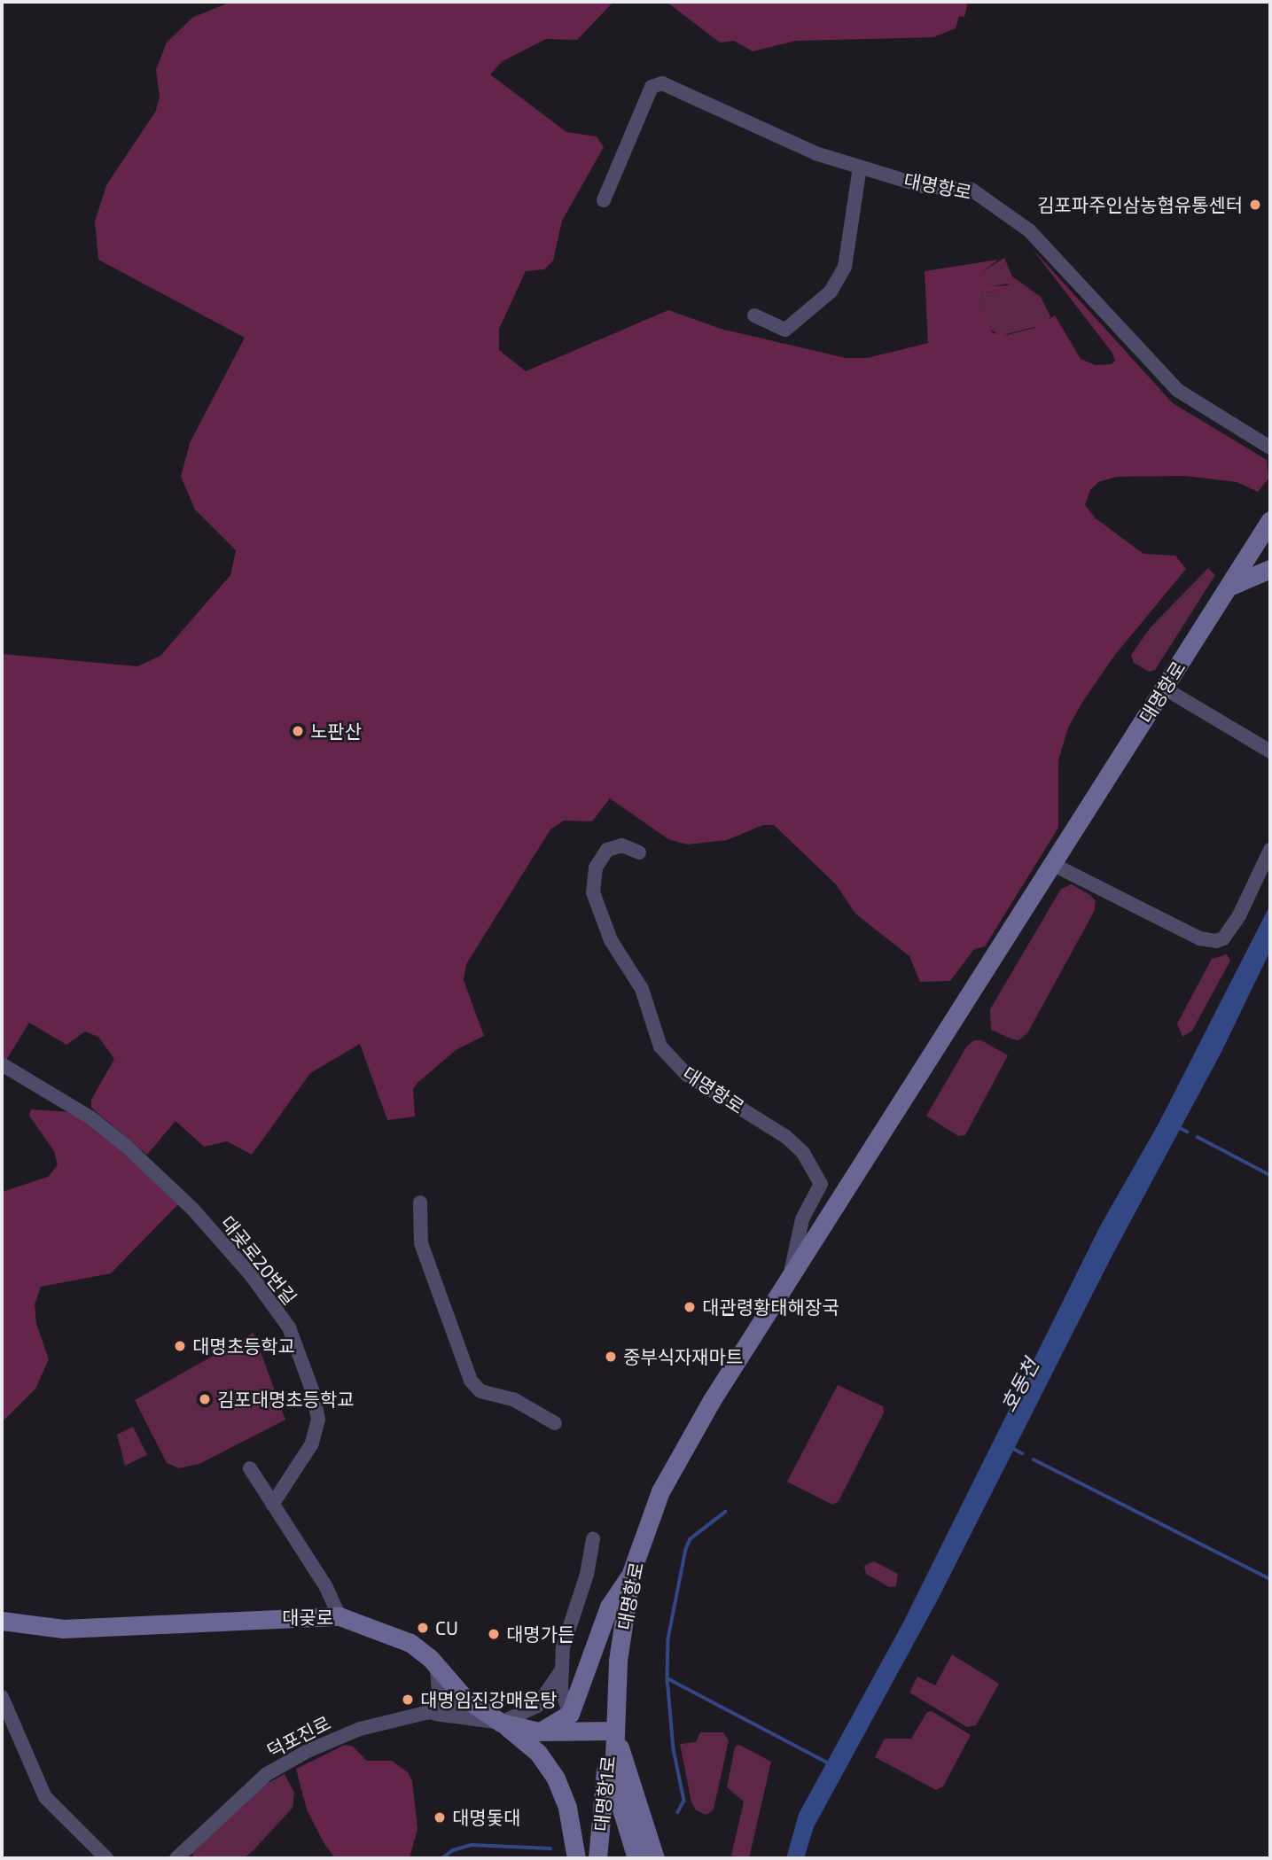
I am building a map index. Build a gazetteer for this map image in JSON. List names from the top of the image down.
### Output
{
  "streets": {
    "main road": ["대명항로", "대곶로", "대명항1로"],
    "street": ["대곶로20번길", "덕포진로"]
  },
  "crossings": [
    ["대명항로", "대곶로"],
    ["대명항로", "대명항1로"],
    ["대곶로", "덕포진로"],
    ["대곶로", "대명항1로"]
  ],
  "water": ["호동천"],
  "places": [
    "김포파주인삼농협유통센터",
    "노판산",
    "대관령황태해장국",
    "대명초등학교",
    "중부식자재마트",
    "김포대명초등학교",
    "CU",
    "대명가든",
    "대명임진강매운탕",
    "대명돛대"
  ]
}
